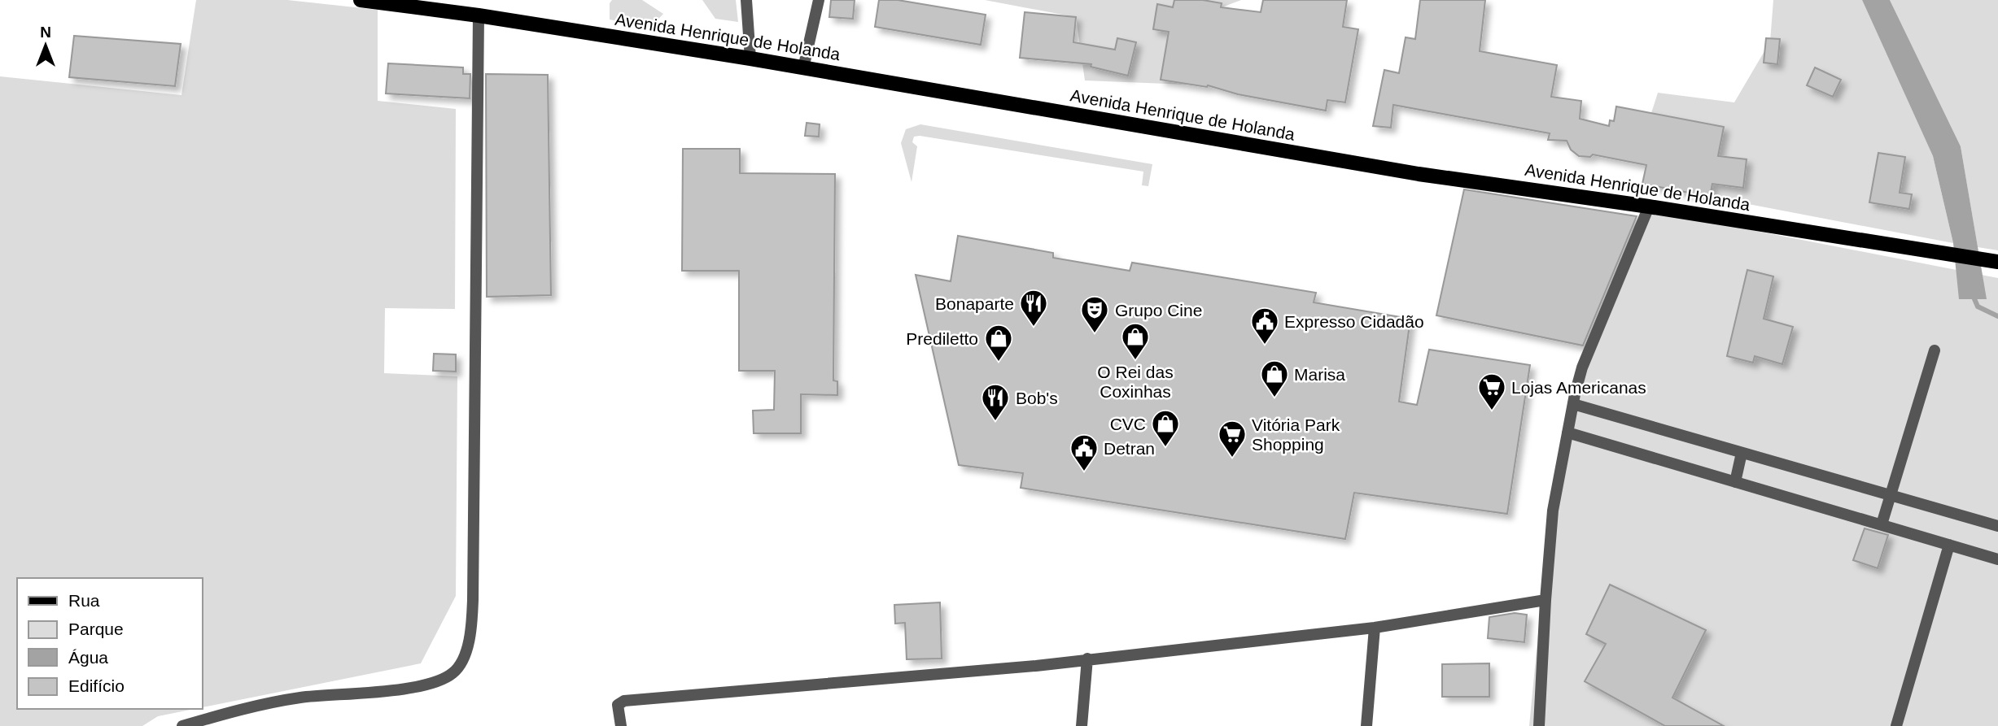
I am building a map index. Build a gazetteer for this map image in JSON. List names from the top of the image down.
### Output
{
  "streets": {
    "main road": ["Avenida Henrique de Holanda"]
  },
  "places": {
    "restaurant": ["Bonaparte", "Bob's"],
    "theatre": ["Grupo Cine"],
    "public building": ["Expresso Cidadão", "Detran"],
    "shop": [
      "O Rei das Coxinhas",
      "Prediletto",
      "Marisa",
      "CVC"
    ],
    "supermarket": ["Lojas Americanas", "Vitória Park Shopping"]
  },
  "legend": [
    "Rua",
    "Parque",
    "Água",
    "Edifício"
  ],
  "north": "top"
}
